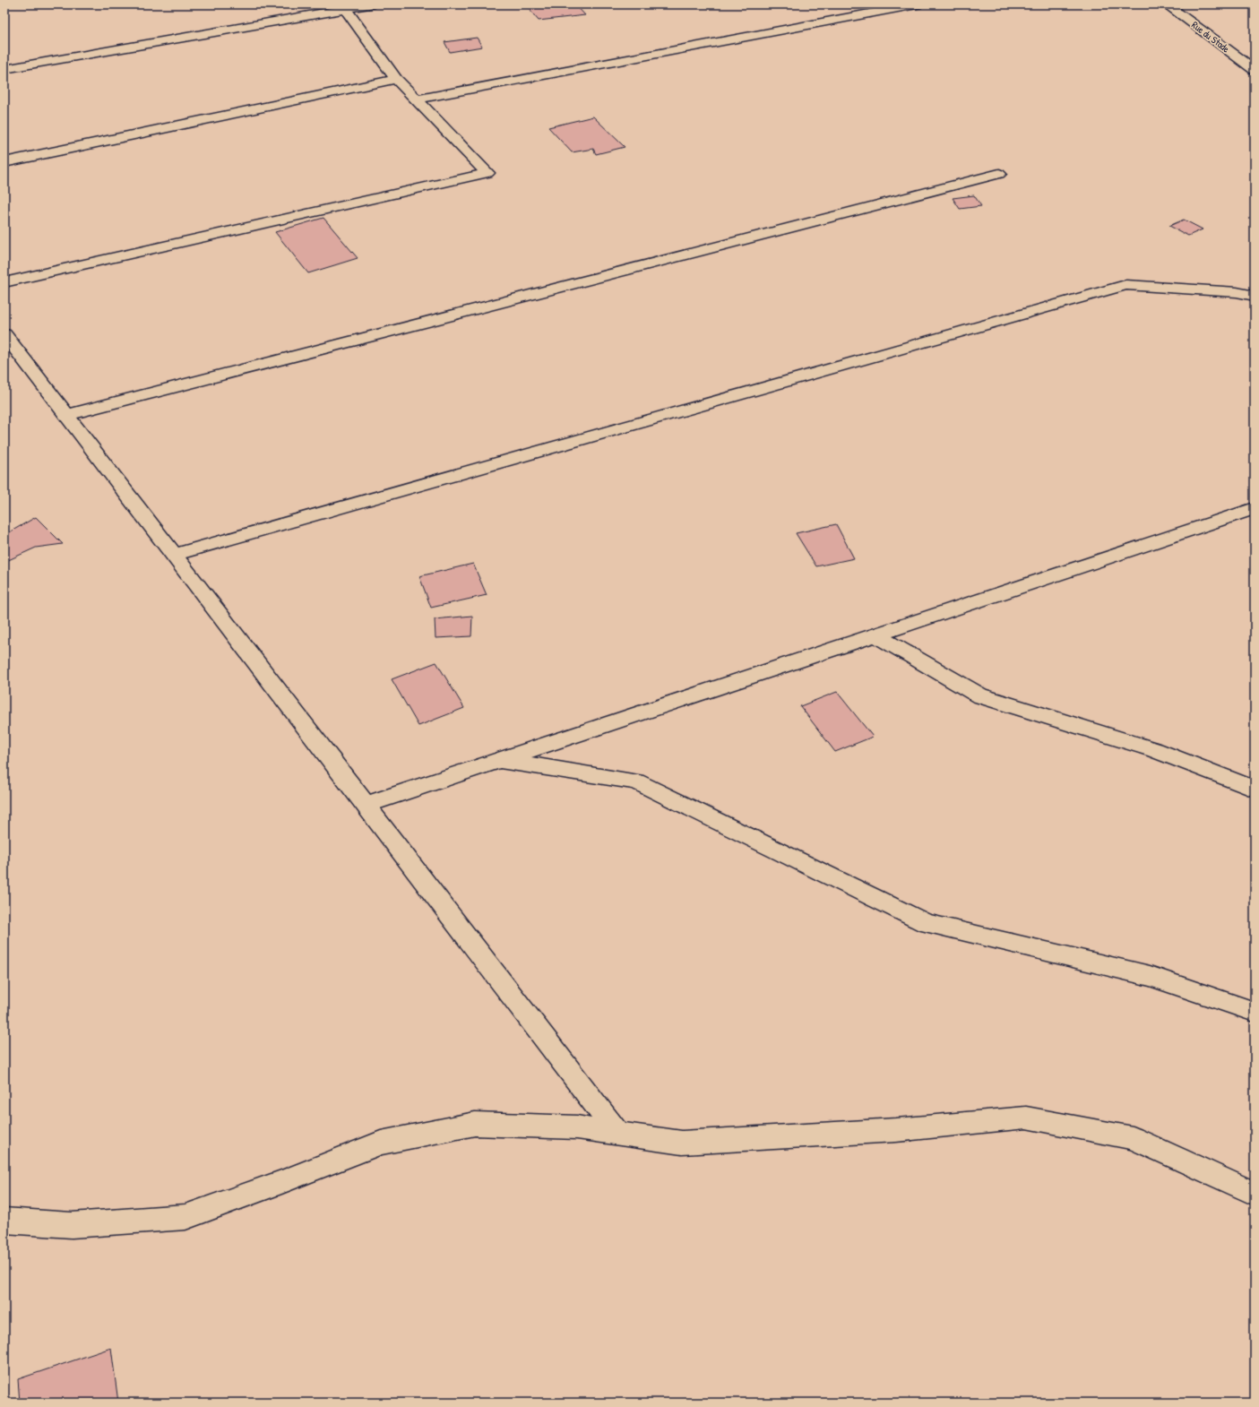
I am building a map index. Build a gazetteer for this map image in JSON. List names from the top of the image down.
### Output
{
  "streets": {
    "street": ["Rue du Stade"]
  }
}
